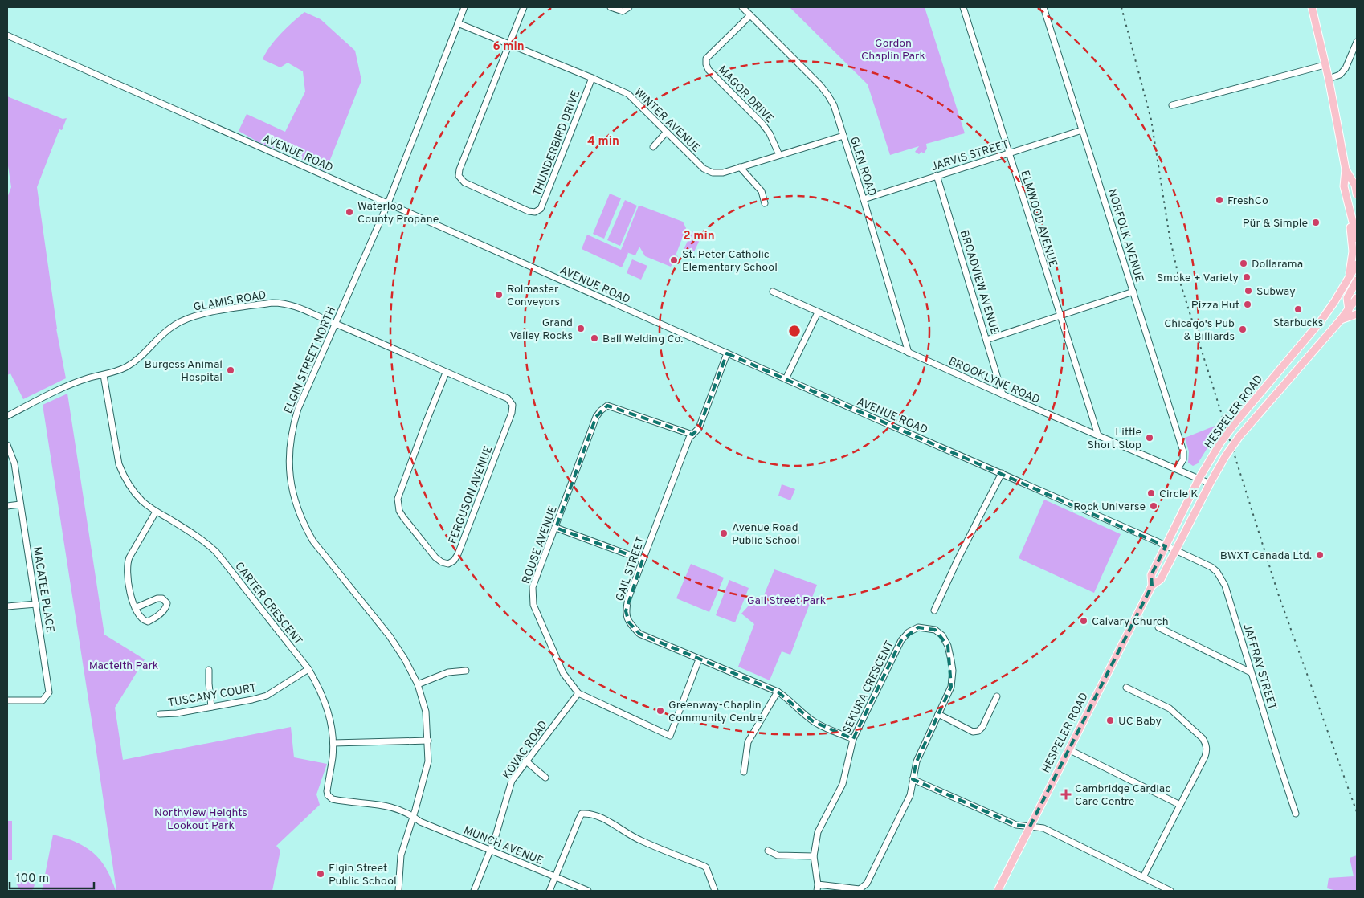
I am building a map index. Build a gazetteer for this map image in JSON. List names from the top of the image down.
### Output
{
  "streets": {
    "main road": ["HESPELER ROAD"],
    "street": [
      "MAGOR DRIVE",
      "WINTER AVENUE",
      "THUNDERBIRD DRIVE",
      "AVENUE ROAD",
      "JARVIS STREET",
      "GLEN ROAD",
      "ELMWOOD AVENUE",
      "NORFOLK AVENUE",
      "BROADVIEW AVENUE",
      "GLAMIS ROAD",
      "ELGIN STREET NORTH",
      "BROOKLYNE ROAD",
      "FERGUSON AVENUE",
      "ROUSE AVENUE",
      "GAIL STREET",
      "MACATEE PLACE",
      "CARTER CRESCENT",
      "JAFFRAY STREET",
      "SEKURA CRESCENT",
      "TUSCANY COURT",
      "KOVAC ROAD",
      "MUNCH AVENUE"
    ]
  },
  "crossings": [
    ["MAGOR DRIVE", "WINTER AVENUE"],
    ["MAGOR DRIVE", "GLEN ROAD"],
    ["WINTER AVENUE", "THUNDERBIRD DRIVE"],
    ["WINTER AVENUE", "GLEN ROAD"],
    ["WINTER AVENUE", "ELGIN STREET NORTH"],
    ["AVENUE ROAD", "ELGIN STREET NORTH"],
    ["AVENUE ROAD", "HESPELER ROAD"],
    ["AVENUE ROAD", "GAIL STREET"],
    ["AVENUE ROAD", "JAFFRAY STREET"],
    ["JARVIS STREET", "GLEN ROAD"],
    ["JARVIS STREET", "ELMWOOD AVENUE"],
    ["JARVIS STREET", "NORFOLK AVENUE"],
    ["JARVIS STREET", "BROADVIEW AVENUE"],
    ["GLEN ROAD", "BROOKLYNE ROAD"],
    ["ELMWOOD AVENUE", "BROOKLYNE ROAD"],
    ["NORFOLK AVENUE", "BROOKLYNE ROAD"],
    ["BROADVIEW AVENUE", "BROOKLYNE ROAD"],
    ["GLAMIS ROAD", "ELGIN STREET NORTH"],
    ["GLAMIS ROAD", "FERGUSON AVENUE"],
    ["GLAMIS ROAD", "CARTER CRESCENT"],
    ["ELGIN STREET NORTH", "FERGUSON AVENUE"],
    ["ELGIN STREET NORTH", "CARTER CRESCENT"],
    ["ELGIN STREET NORTH", "MUNCH AVENUE"],
    ["BROOKLYNE ROAD", "HESPELER ROAD"],
    ["HESPELER ROAD", "JAFFRAY STREET"],
    ["ROUSE AVENUE", "GAIL STREET"],
    ["ROUSE AVENUE", "KOVAC ROAD"],
    ["GAIL STREET", "SEKURA CRESCENT"],
    ["CARTER CRESCENT", "TUSCANY COURT"],
    ["CARTER CRESCENT", "MUNCH AVENUE"],
    ["KOVAC ROAD", "MUNCH AVENUE"]
  ],
  "parks": [
    "Gordon Chaplin Park",
    "Gail Street Park",
    "Macteith Park",
    "Northview Heights Lookout Park"
  ],
  "places": {
    "other": [
      "FreshCo",
      "Waterloo County Propane",
      "Pür & Simple",
      "St. Peter Catholic Elementary School",
      "Dollarama",
      "Smoke + Variety",
      "Subway",
      "Rolmaster Conveyors",
      "Pizza Hut",
      "Starbucks",
      "Grand Valley Rocks",
      "Chicago's Pub & Billiards",
      "Ball Welding Co.",
      "Burgess Animal Hospital",
      "Little Short Stop",
      "Circle K",
      "Rock Universe",
      "Avenue Road Public School",
      "BWXT Canada Ltd.",
      "Calvary Church",
      "Greenway-Chaplin Community Centre",
      "UC Baby",
      "Elgin Street Public School"
    ],
    "health": ["Cambridge Cardiac Care Centre"]
  },
  "scale_bar": "100 m",
  "rings": ["6 min", "4 min", "2 min"]
}
